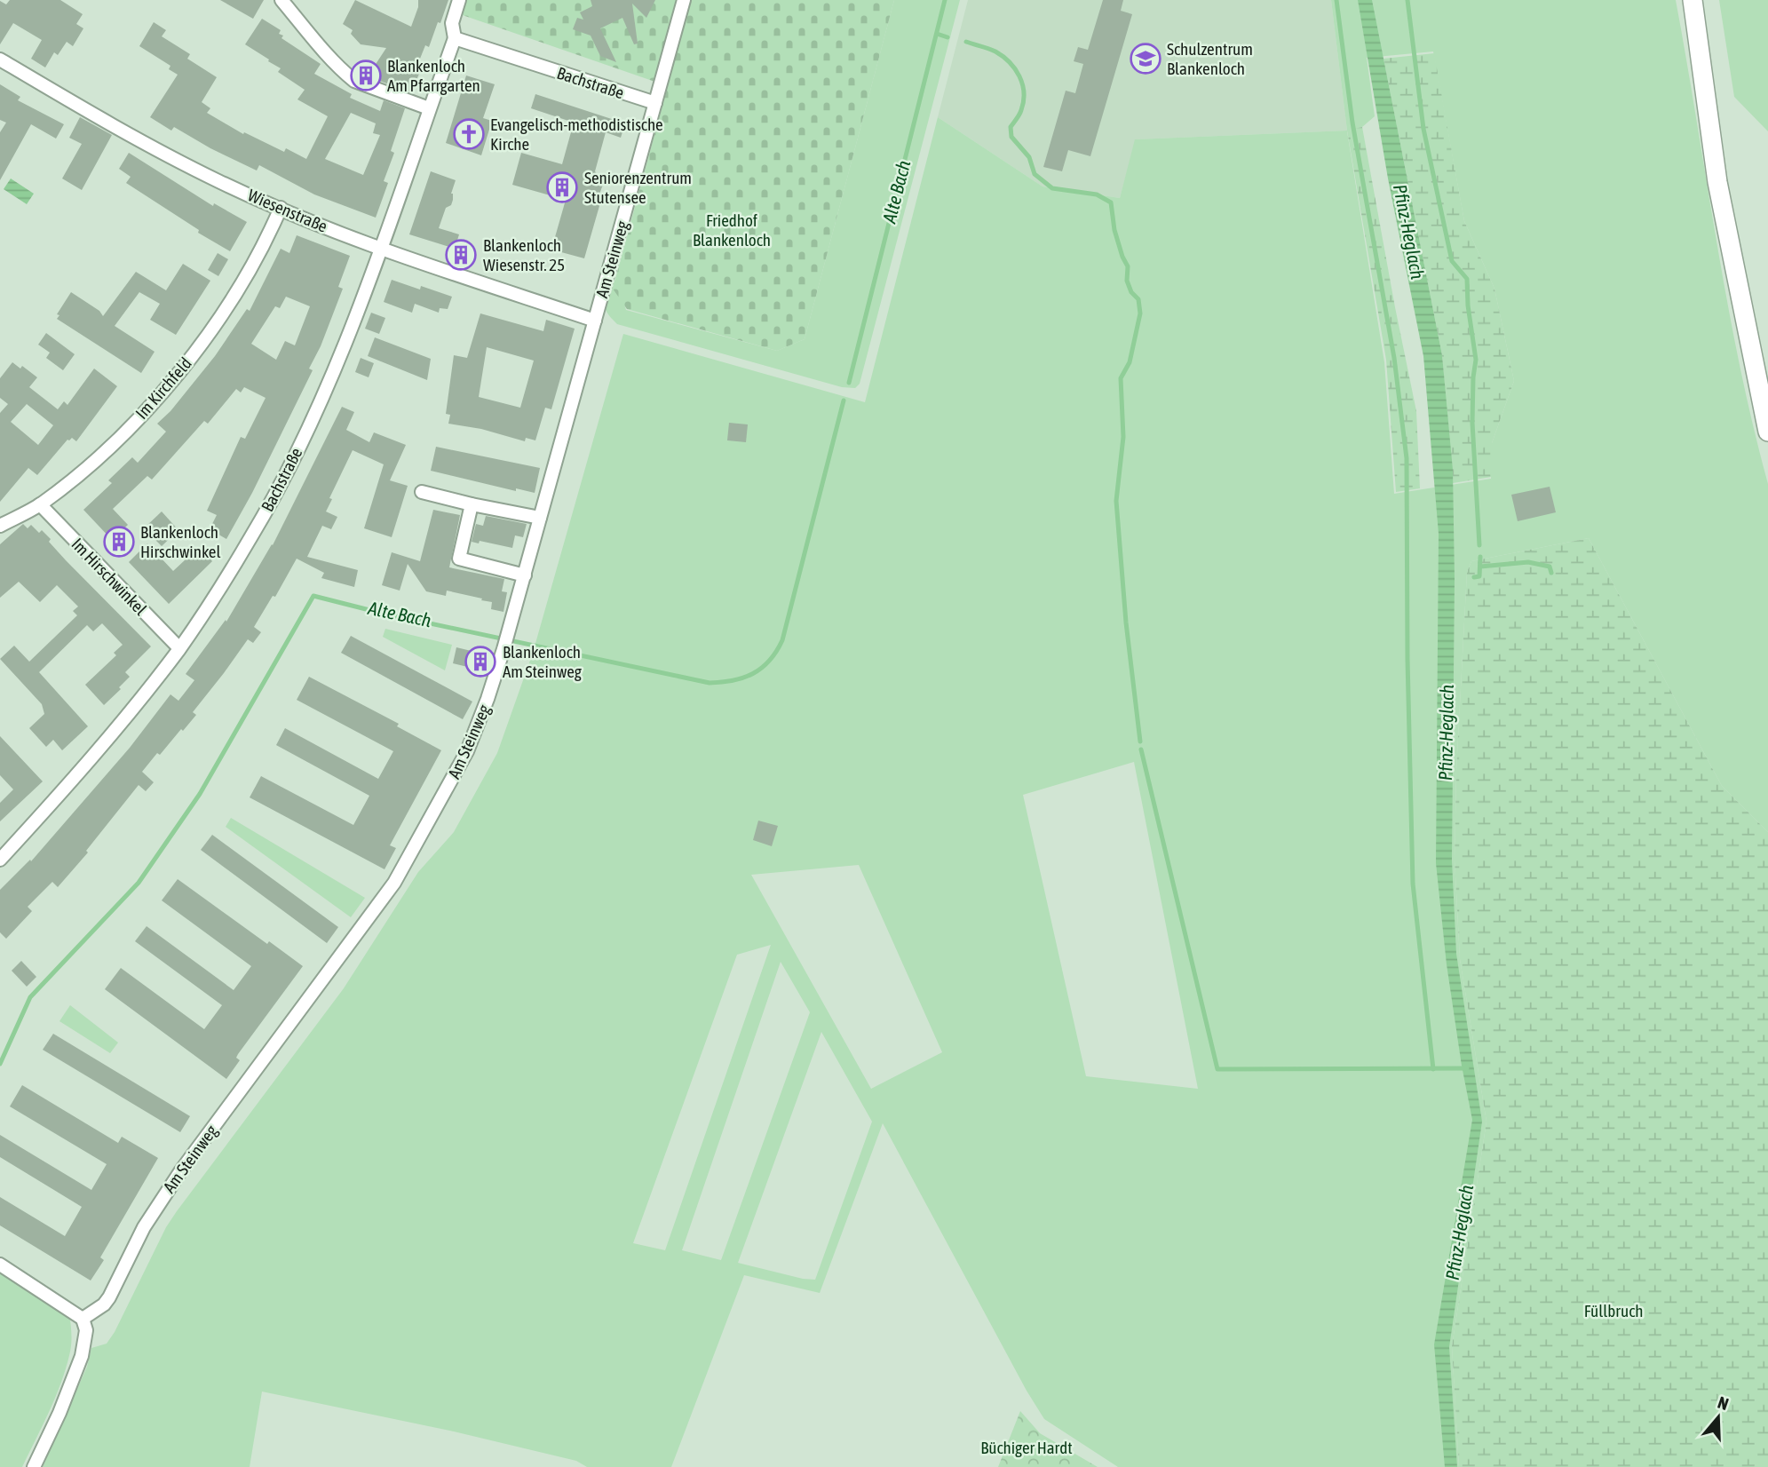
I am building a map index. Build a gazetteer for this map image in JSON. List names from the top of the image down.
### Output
{
  "streets": {
    "street": [
      "Bachstraße",
      "Wiesenstraße",
      "Am Steinweg",
      "Im Kirchfeld",
      "Im Hirschwinkel"
    ]
  },
  "crossings": [
    ["Bachstraße", "Wiesenstraße"],
    ["Bachstraße", "Am Steinweg"],
    ["Bachstraße", "Im Hirschwinkel"],
    ["Wiesenstraße", "Am Steinweg"],
    ["Wiesenstraße", "Im Kirchfeld"],
    ["Im Kirchfeld", "Im Hirschwinkel"]
  ],
  "water": ["Alte Bach", "Pfinz-Heglach"],
  "parks": ["Friedhof Blankenloch", "Füllbruch", "Büchiger Hardt"],
  "places": {
    "school or university": ["Schulzentrum Blankenloch"],
    "building": [
      "Blankenloch Am Pfarrgarten",
      "Seniorenzentrum Stutensee",
      "Blankenloch Wiesenstr. 25",
      "Blankenloch Hirschwinkel",
      "Blankenloch Am Steinweg"
    ],
    "church": ["Evangelisch-methodistische Kirche"]
  },
  "north": "top"
}
